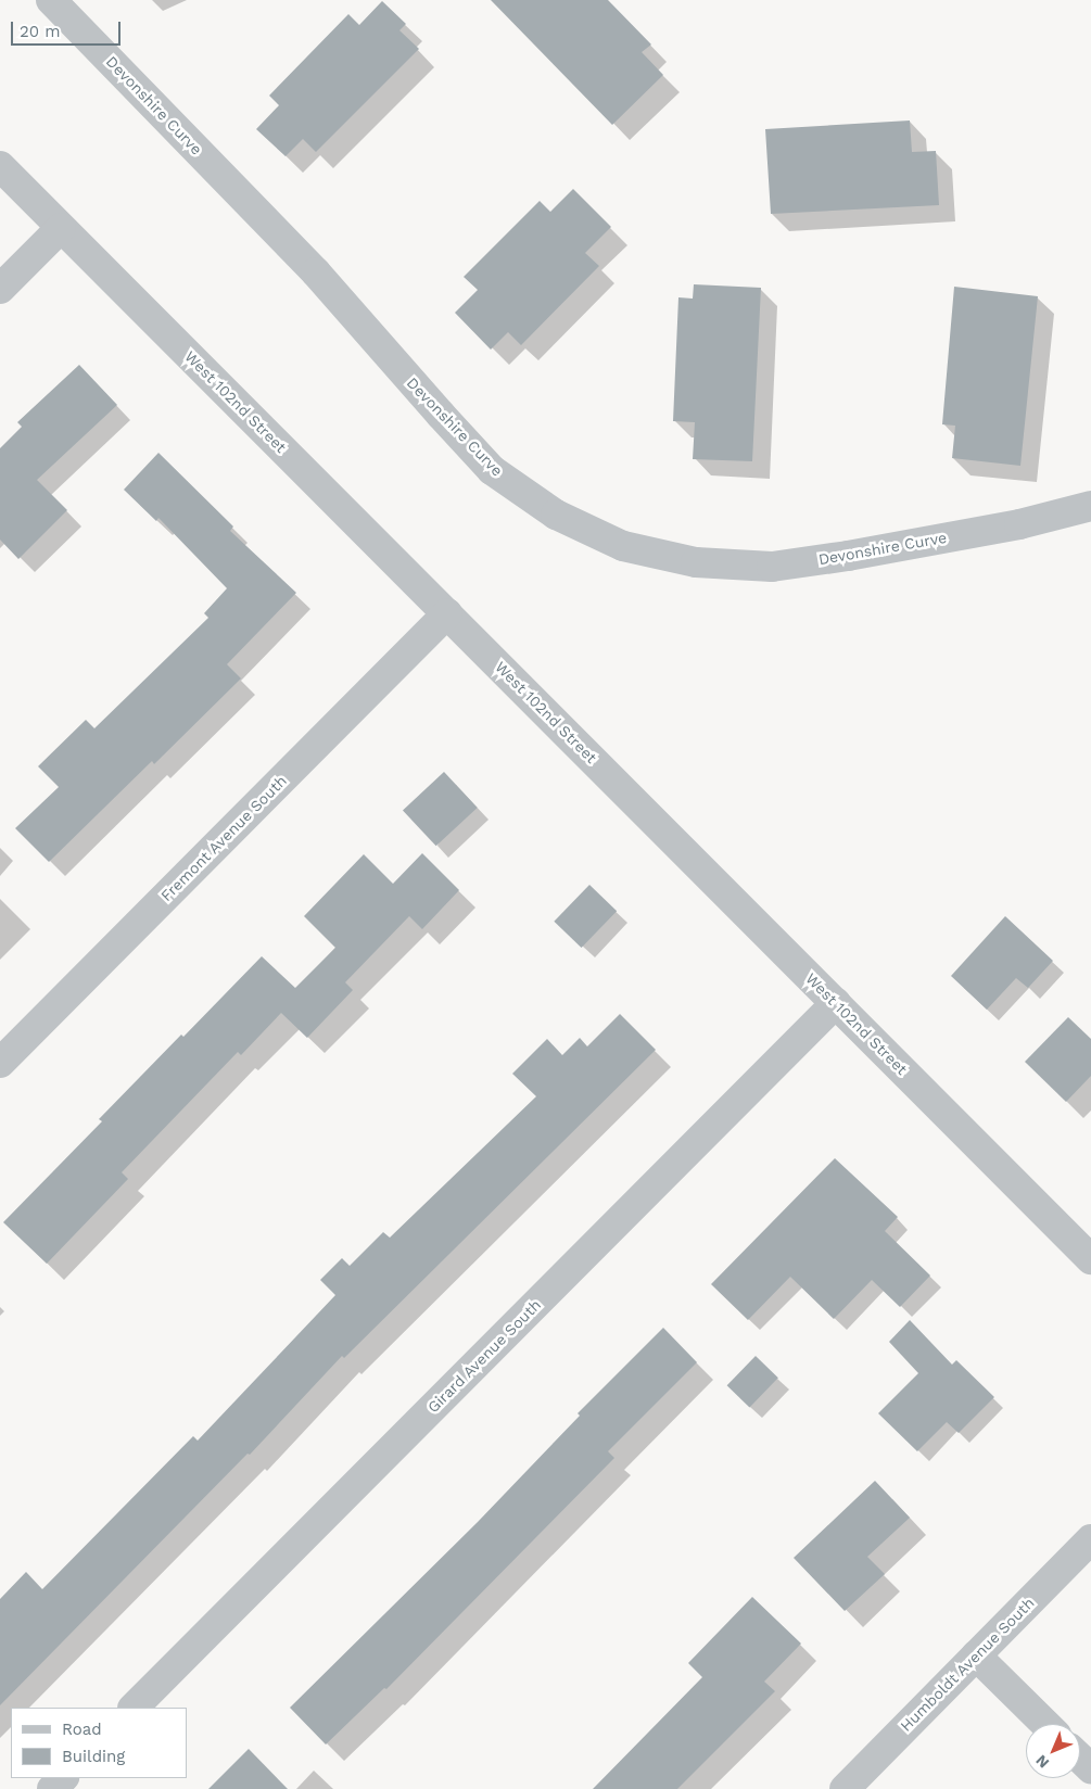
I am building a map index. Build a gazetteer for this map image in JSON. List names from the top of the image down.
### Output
{
  "streets": {
    "street": [
      "Devonshire Curve",
      "West 102nd Street",
      "Fremont Avenue South",
      "Girard Avenue South",
      "Humboldt Avenue South"
    ]
  },
  "crossings": [
    ["West 102nd Street", "Fremont Avenue South"],
    ["West 102nd Street", "Girard Avenue South"]
  ],
  "legend": ["Road", "Building"],
  "scale_bar": "20 m",
  "north": "bottom left"
}
